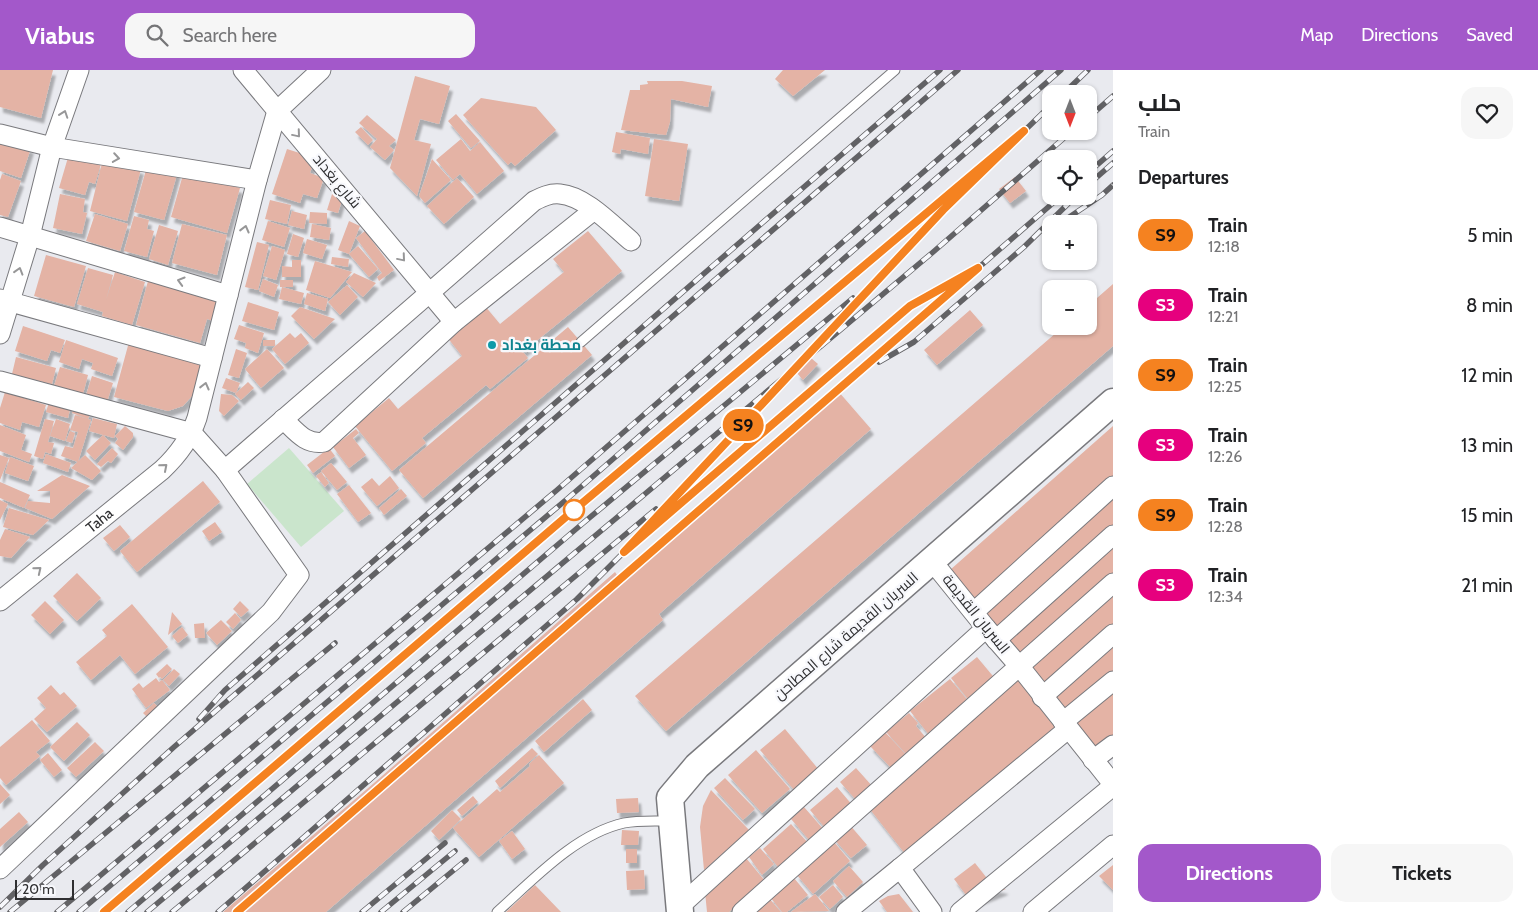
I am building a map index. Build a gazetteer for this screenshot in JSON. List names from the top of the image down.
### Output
{
  "streets": {
    "street": [
      "شارع بغداد",
      "Taha",
      "السريان القديمة",
      "السريان القديمة شارع المطاحن"
    ]
  },
  "crossings": [
    ["شارع بغداد", "Taha"],
    ["السريان القديمة", "السريان القديمة شارع المطاحن"]
  ],
  "one_way": ["شارع بغداد", "Taha"],
  "places": ["محطة بغداد"],
  "scale_bar": "20 m",
  "north": "bottom",
  "page": {
    "header": "Viabus",
    "search": "Search here",
    "nav": ["Map", "Directions", "Saved"],
    "on_map": "S9",
    "heading": [
      ["حلب", "Train"],
      "Departures"
    ],
    "map_buttons": ["+", "−"],
    "list": [
      {
        "mark": "S9",
        "name": "Train",
        "note": "12:18",
        "value": "5 min"
      },
      {
        "mark": "S3",
        "name": "Train",
        "note": "12:21",
        "value": "8 min"
      },
      {
        "mark": "S9",
        "name": "Train",
        "note": "12:25",
        "value": "12 min"
      },
      {
        "mark": "S3",
        "name": "Train",
        "note": "12:26",
        "value": "13 min"
      },
      {
        "mark": "S9",
        "name": "Train",
        "note": "12:28",
        "value": "15 min"
      },
      {
        "mark": "S3",
        "name": "Train",
        "note": "12:34",
        "value": "21 min"
      }
    ],
    "buttons": ["Directions", "Tickets"],
    "scale": "20 m"
  }
}
